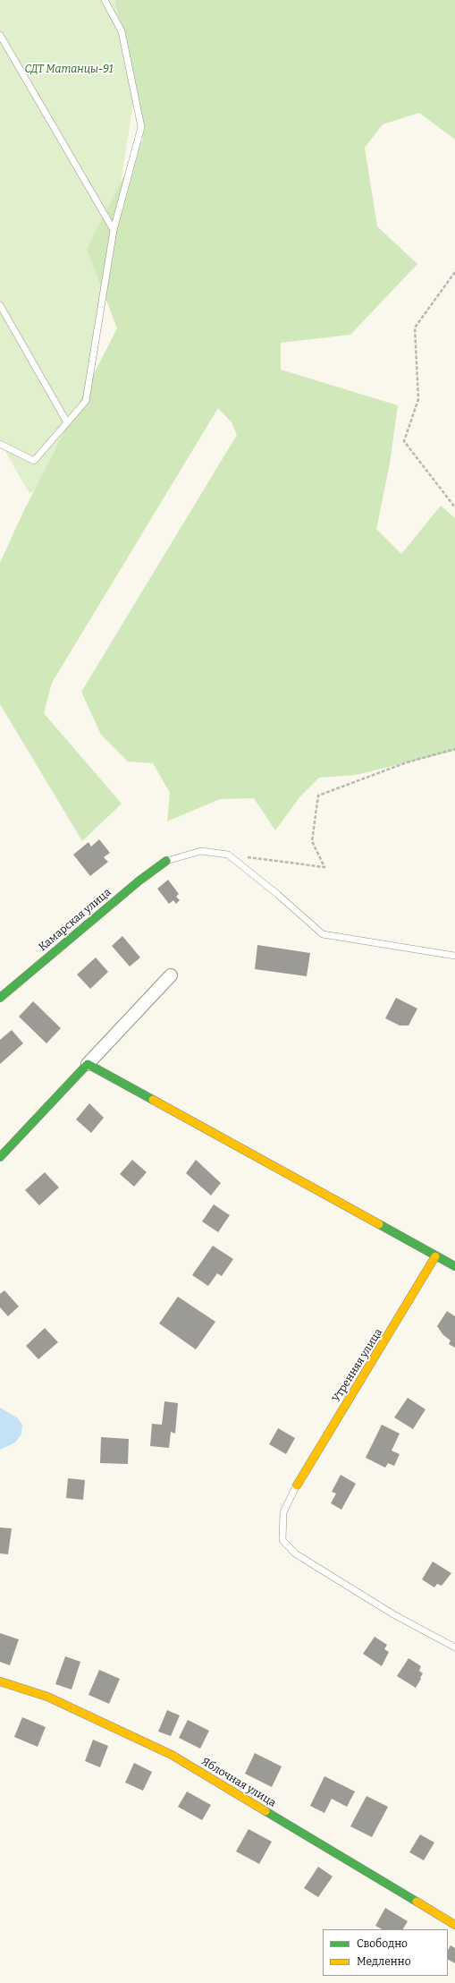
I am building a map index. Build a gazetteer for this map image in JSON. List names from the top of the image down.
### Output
{
  "streets": {
    "street": ["Камарская улица", "Утренняя улица", "Яблочная улица"]
  },
  "parks": ["СДТ Матанцы-91"],
  "legend": ["Свободно", "Медленно"]
}
